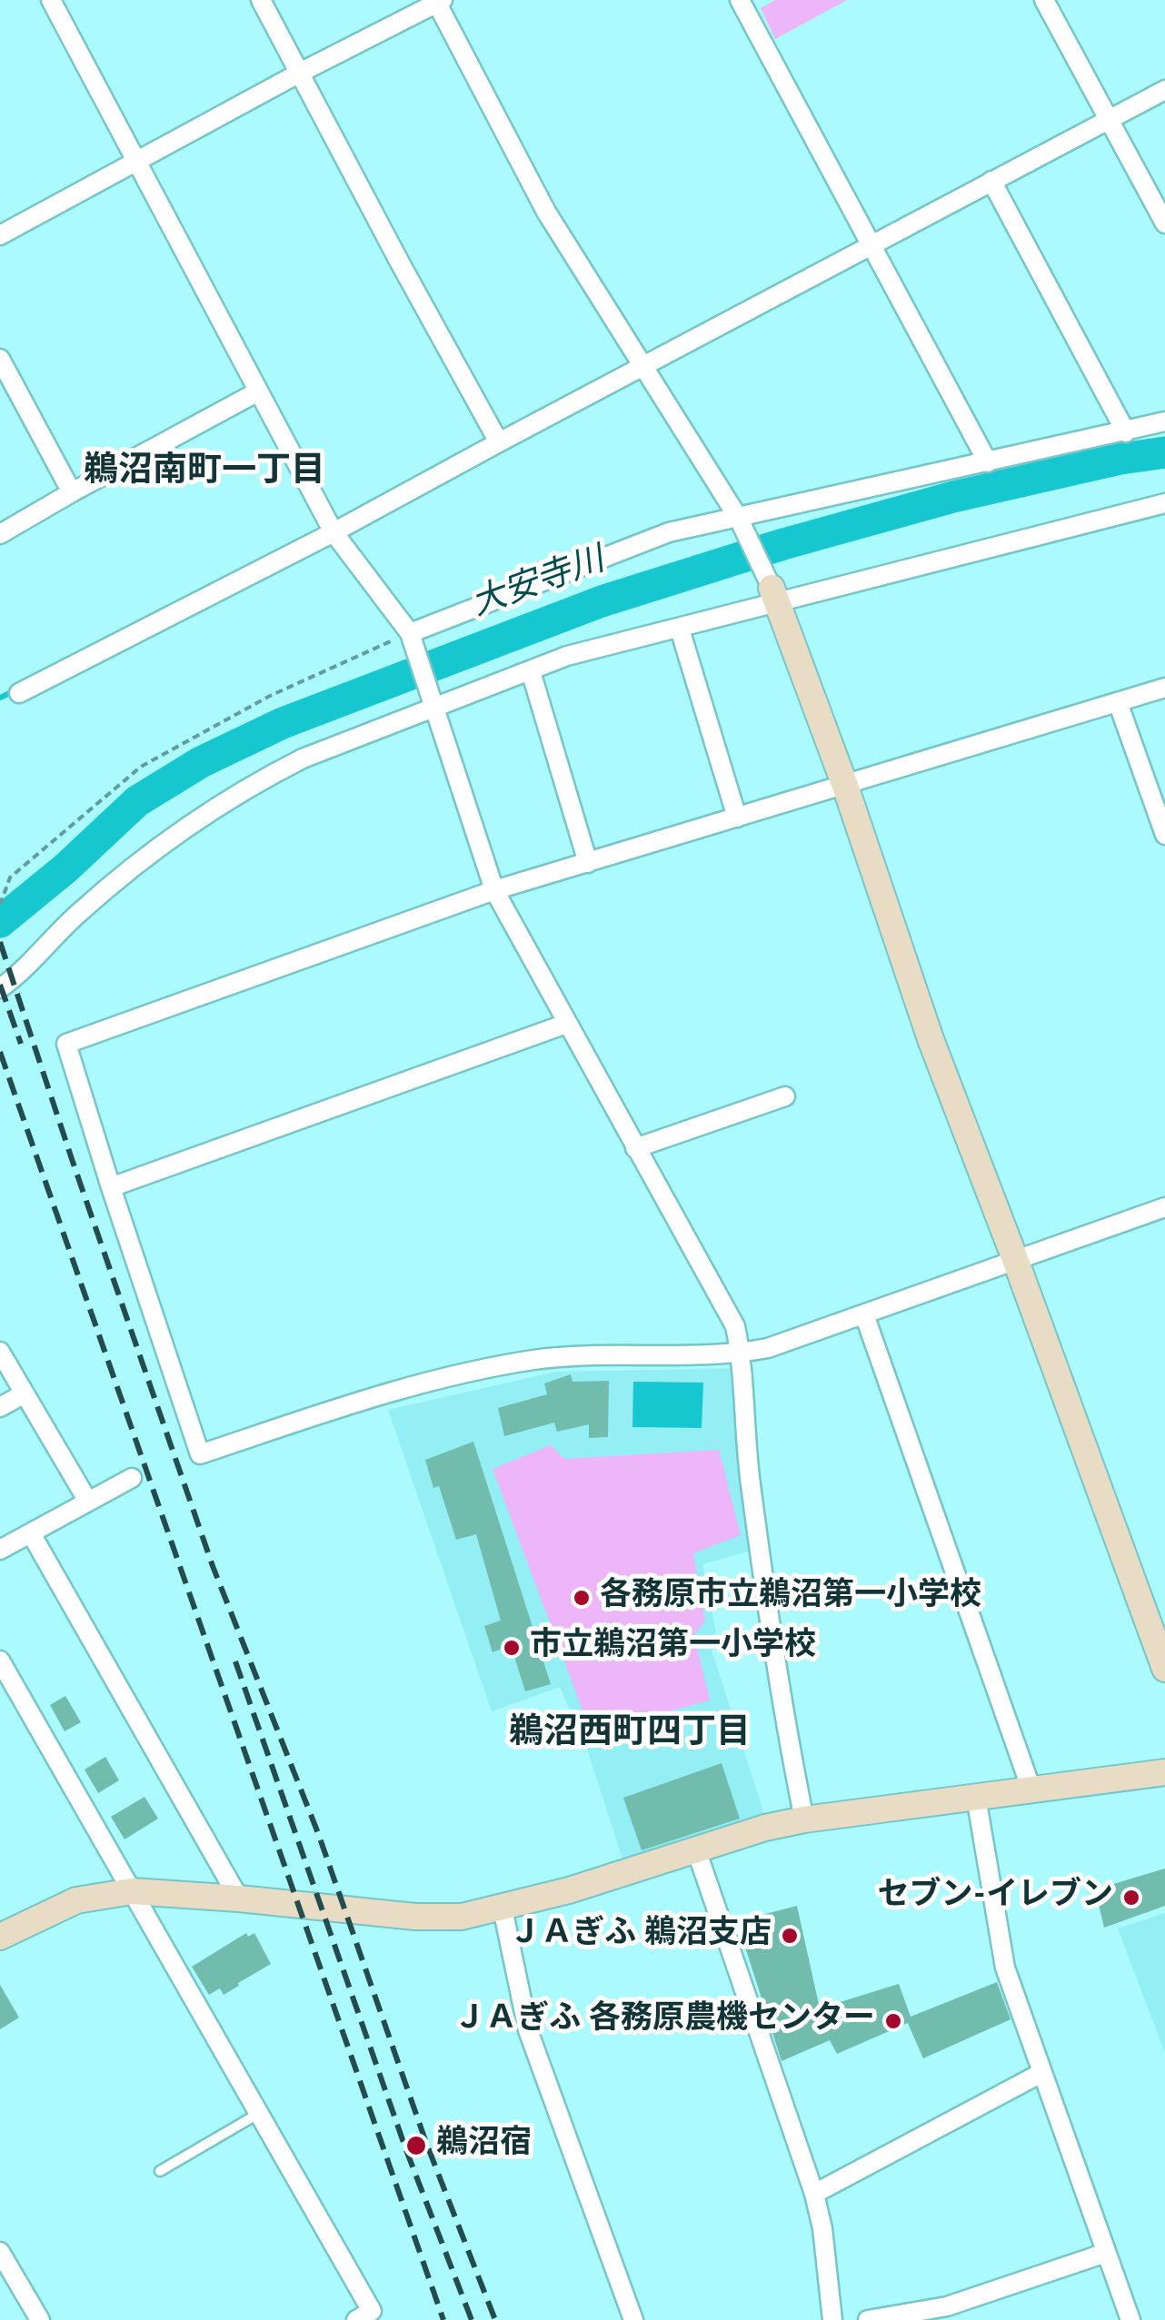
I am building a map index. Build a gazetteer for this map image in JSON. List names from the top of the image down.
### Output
{
  "districts": ["鵜沼南町一丁目", "鵜沼西町四丁目"],
  "water": ["大安寺川"],
  "places": [
    "各務原市立鵜沼第一小学校",
    "市立鵜沼第一小学校",
    "セブン-イレブン",
    "ＪＡぎふ 鵜沼支店",
    "ＪＡぎふ 各務原農機センター",
    "鵜沼宿"
  ]
}
